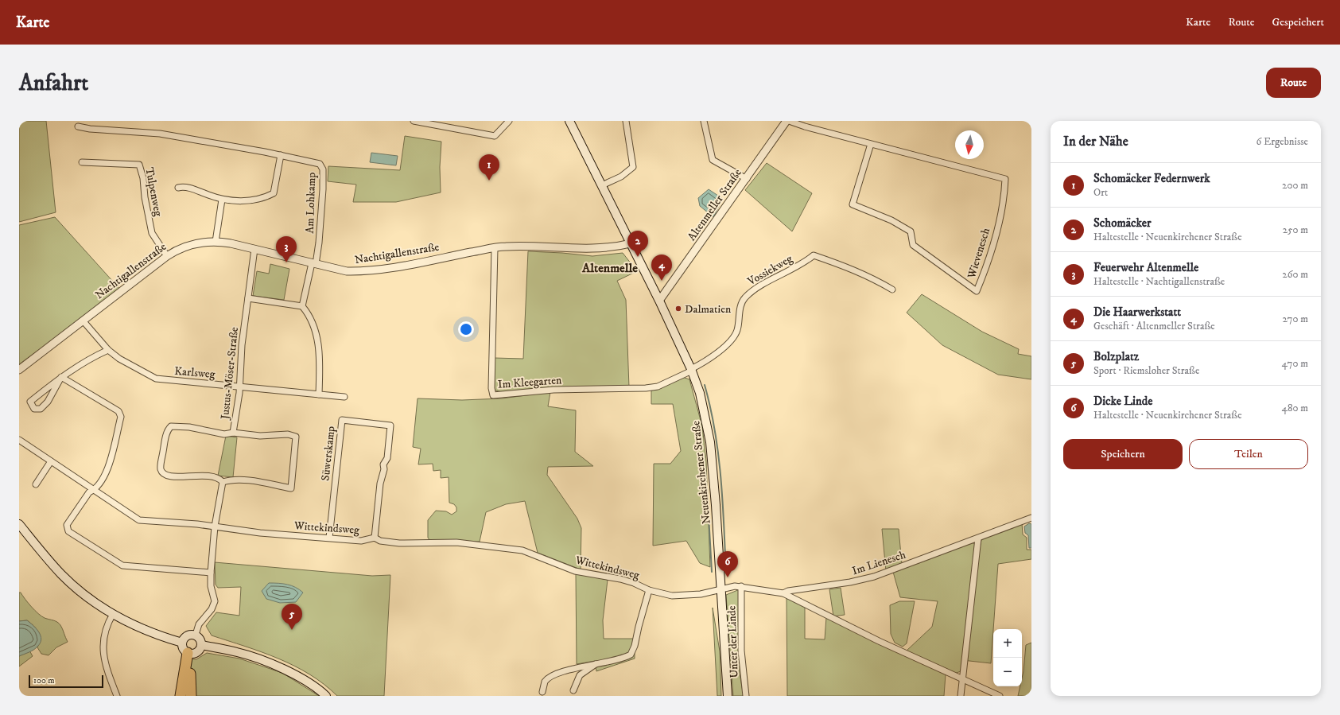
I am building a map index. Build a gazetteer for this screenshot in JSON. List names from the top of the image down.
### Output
{
  "streets": {
    "main road": ["Neuenkirchener Straße"],
    "street": [
      "Tulpenweg",
      "Am Lohkamp",
      "Altenmeller Straße",
      "Nachtigallenstraße",
      "Wievenesch",
      "Vossiekweg",
      "Karlsweg",
      "Justus-Möser-Straße",
      "Im Kleegarten",
      "Süwerskamp",
      "Wittekindsweg",
      "Im Lienesch",
      "Unter der Linde"
    ]
  },
  "crossings": [
    ["Tulpenweg", "Nachtigallenstraße"],
    ["Am Lohkamp", "Nachtigallenstraße"],
    ["Altenmeller Straße", "Wievenesch"],
    ["Altenmeller Straße", "Neuenkirchener Straße"],
    ["Nachtigallenstraße", "Karlsweg"],
    ["Nachtigallenstraße", "Justus-Möser-Straße"],
    ["Nachtigallenstraße", "Im Kleegarten"],
    ["Nachtigallenstraße", "Neuenkirchener Straße"],
    ["Vossiekweg", "Im Kleegarten"],
    ["Vossiekweg", "Neuenkirchener Straße"],
    ["Karlsweg", "Justus-Möser-Straße"],
    ["Im Kleegarten", "Neuenkirchener Straße"],
    ["Süwerskamp", "Wittekindsweg"],
    ["Neuenkirchener Straße", "Wittekindsweg"],
    ["Neuenkirchener Straße", "Im Lienesch"],
    ["Wittekindsweg", "Im Lienesch"],
    ["Im Lienesch", "Unter der Linde"]
  ],
  "districts": ["Altenmelle"],
  "places": ["Dalmatien"],
  "scale_bar": "100 m",
  "north": "bottom",
  "page": {
    "header": "Karte",
    "nav": ["Karte", "Route", "Gespeichert"],
    "buttons": [
      "Route",
      ["Speichern", "Teilen"]
    ],
    "title": "Anfahrt",
    "heading": ["In der Nähe", "6 Ergebnisse"],
    "pins": [
      "1",
      "2",
      "3",
      "4",
      "6",
      "5"
    ],
    "list": [
      {
        "mark": "1",
        "name": "Schomäcker Federnwerk",
        "note": "Ort",
        "value": "200 m"
      },
      {
        "mark": "2",
        "name": "Schomäcker",
        "note": "Haltestelle · Neuenkirchener Straße",
        "value": "250 m"
      },
      {
        "mark": "3",
        "name": "Feuerwehr Altenmelle",
        "note": "Haltestelle · Nachtigallenstraße",
        "value": "260 m"
      },
      {
        "mark": "4",
        "name": "Die Haarwerkstatt",
        "note": "Geschäft · Altenmeller Straße",
        "value": "270 m"
      },
      {
        "mark": "5",
        "name": "Bolzplatz",
        "note": "Sport · Riemsloher Straße",
        "value": "470 m"
      },
      {
        "mark": "6",
        "name": "Dicke Linde",
        "note": "Haltestelle · Neuenkirchener Straße",
        "value": "480 m"
      }
    ],
    "map_buttons": ["+", "−"],
    "scale": "100 m"
  }
}
